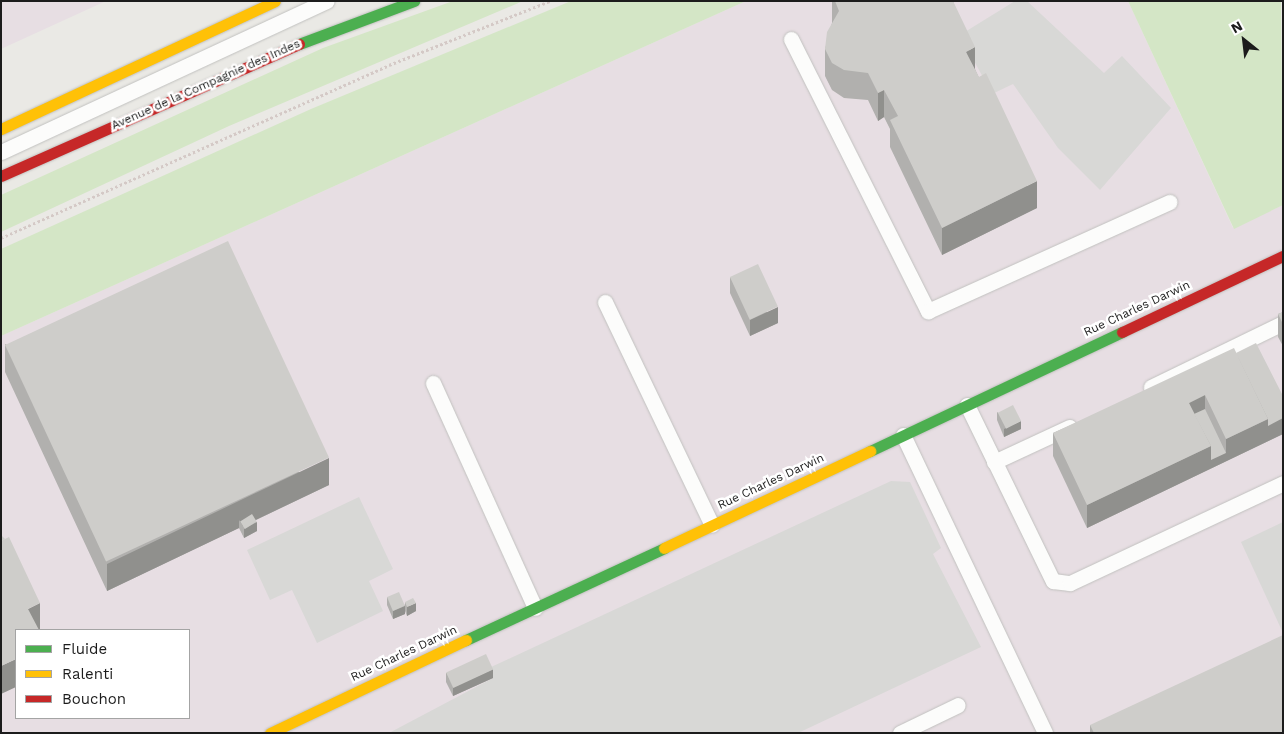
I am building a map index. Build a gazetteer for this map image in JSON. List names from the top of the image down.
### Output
{
  "streets": {
    "street": ["Avenue de la Compagnie des Indes", "Rue Charles Darwin"]
  },
  "legend": ["Fluide", "Ralenti", "Bouchon"],
  "north": "top left"
}
